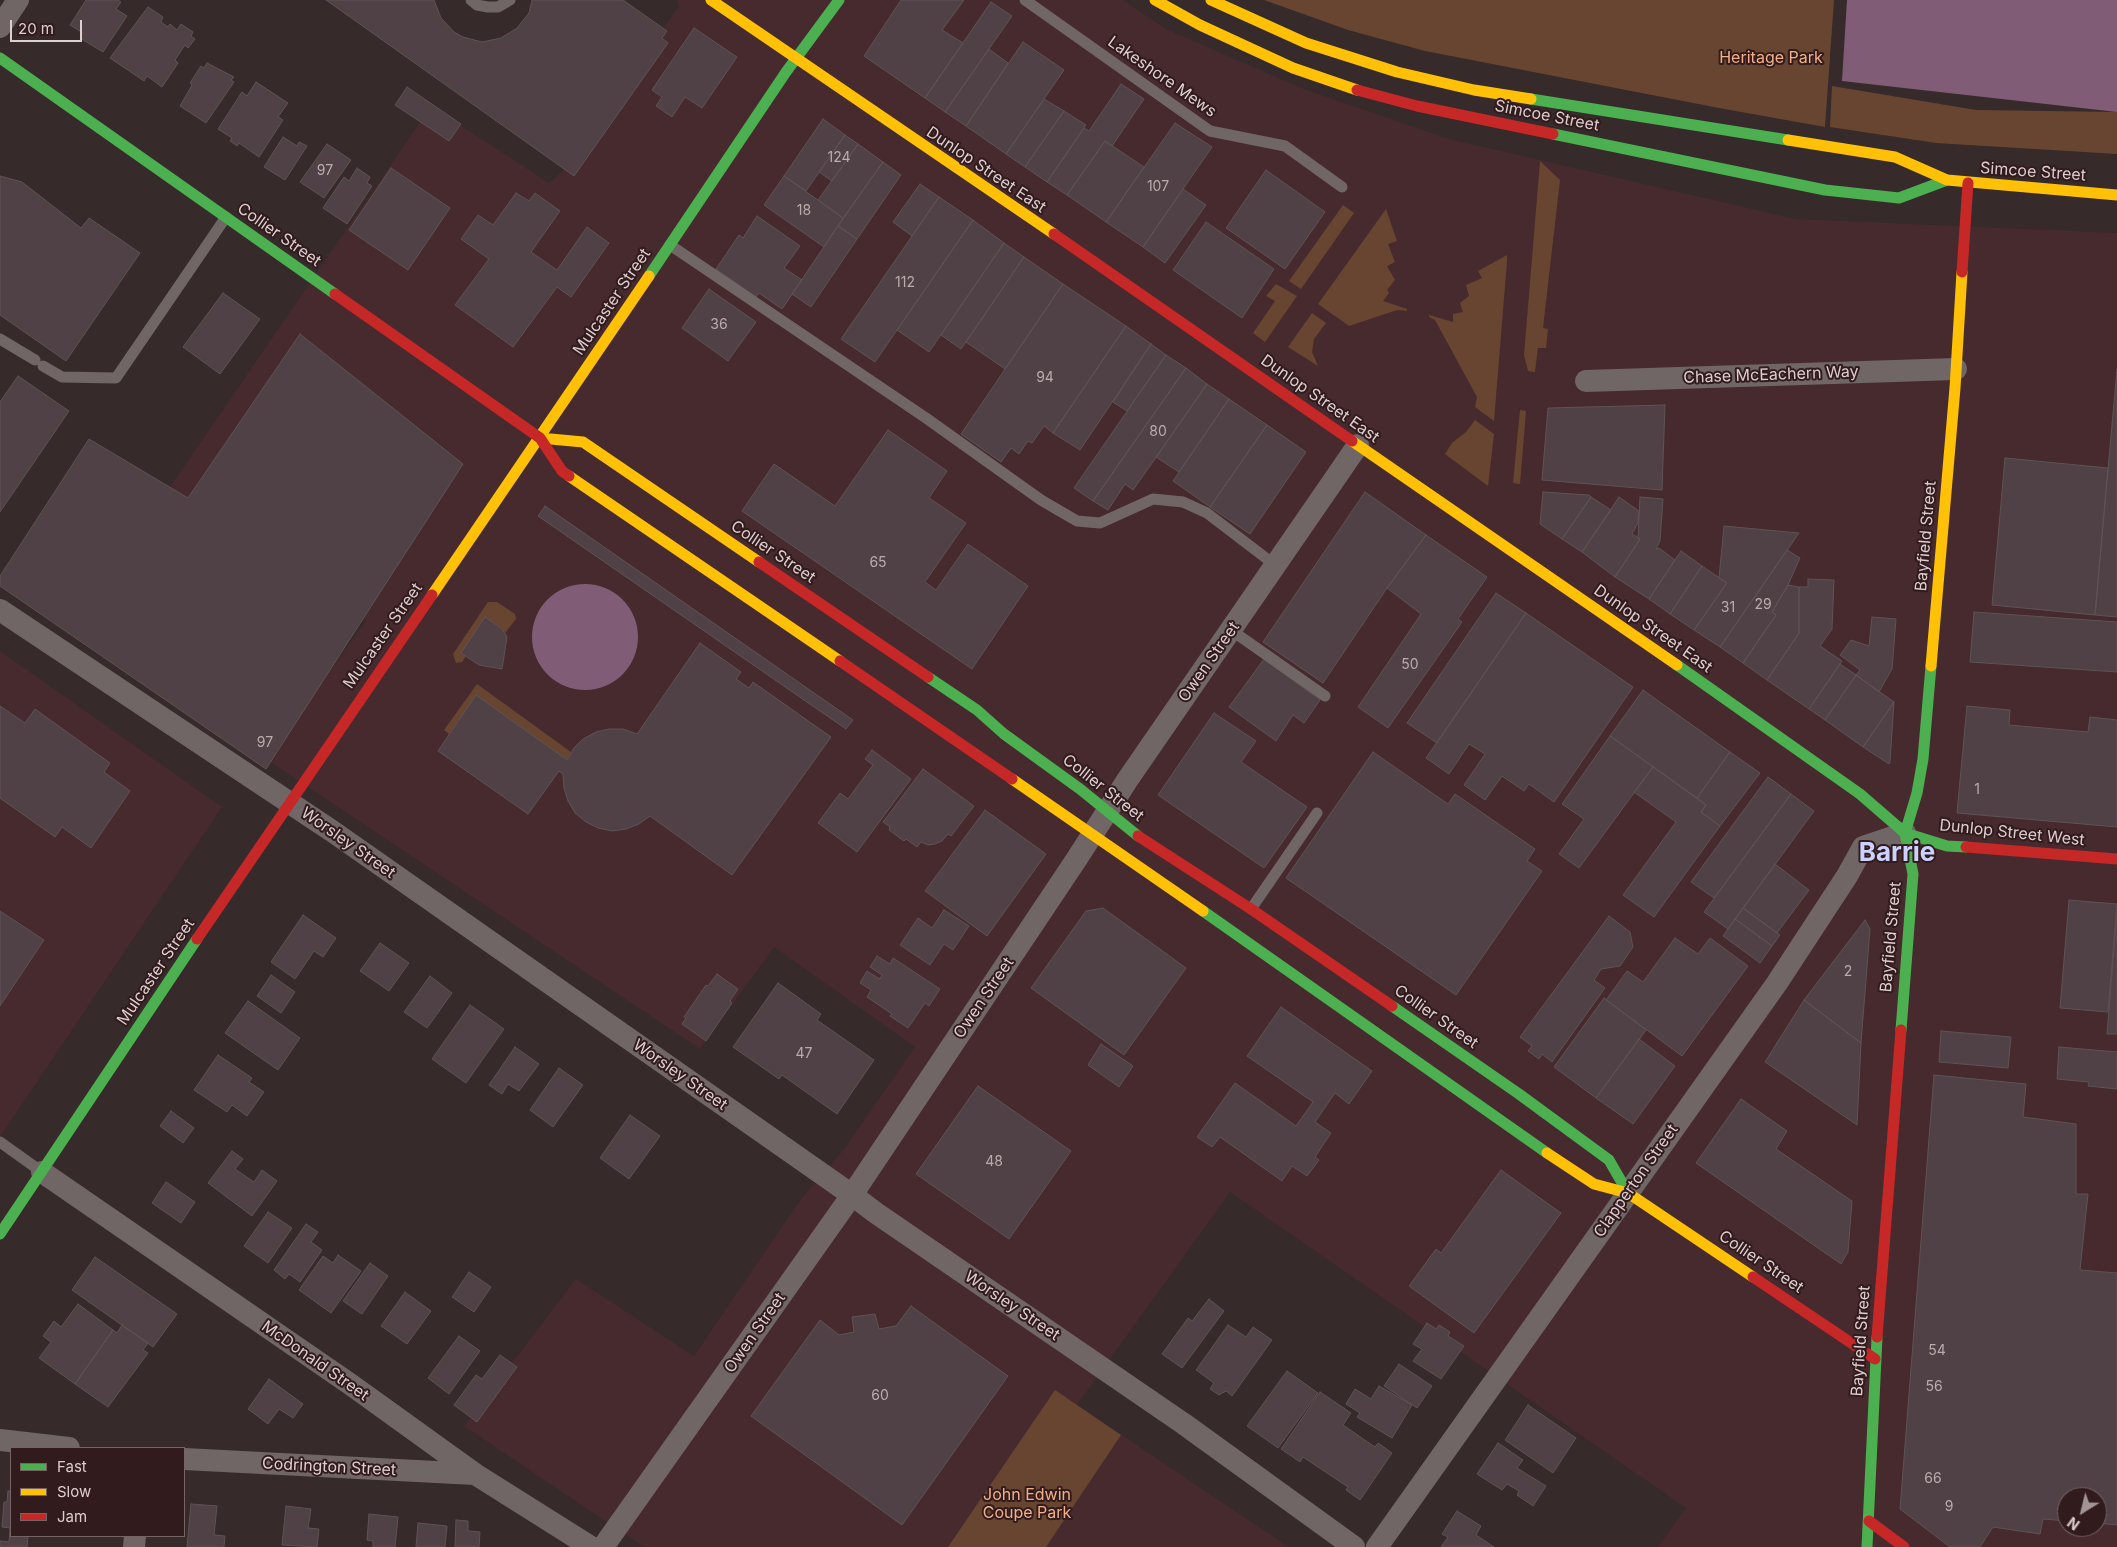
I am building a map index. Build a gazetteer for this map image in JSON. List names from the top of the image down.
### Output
{
  "streets": {
    "street": [
      "Simcoe Street",
      "Dunlop Street East",
      "Collier Street",
      "Mulcaster Street",
      "Chase McEachern Way",
      "Bayfield Street",
      "Owen Street",
      "Dunlop Street West",
      "Worsley Street",
      "Clapperton Street",
      "McDonald Street",
      "Codrington Street"
    ],
    "lane": ["Lakeshore Mews"]
  },
  "crossings": [
    ["Simcoe Street", "Bayfield Street"],
    ["Dunlop Street East", "Mulcaster Street"],
    ["Dunlop Street East", "Bayfield Street"],
    ["Dunlop Street East", "Owen Street"],
    ["Dunlop Street East", "Dunlop Street West"],
    ["Dunlop Street East", "Clapperton Street"],
    ["Collier Street", "Mulcaster Street"],
    ["Collier Street", "Bayfield Street"],
    ["Collier Street", "Owen Street"],
    ["Collier Street", "Clapperton Street"],
    ["Mulcaster Street", "Worsley Street"],
    ["Mulcaster Street", "McDonald Street"],
    ["Chase McEachern Way", "Bayfield Street"],
    ["Bayfield Street", "Dunlop Street West"],
    ["Bayfield Street", "Clapperton Street"],
    ["Owen Street", "Worsley Street"],
    ["Dunlop Street West", "Clapperton Street"],
    ["McDonald Street", "Codrington Street"]
  ],
  "districts": ["Barrie"],
  "parks": ["Heritage Park", "John Edwin Coupe Park"],
  "house_numbers": [
    "124",
    "97",
    "107",
    "18",
    "112",
    "36",
    "94",
    "80",
    "65",
    "29",
    "31",
    "50",
    "97",
    "1",
    "2",
    "47",
    "48",
    "54",
    "56",
    "60",
    "66",
    "9"
  ],
  "legend": ["Fast", "Slow", "Jam"],
  "scale_bar": "20 m",
  "north": "bottom left"
}
